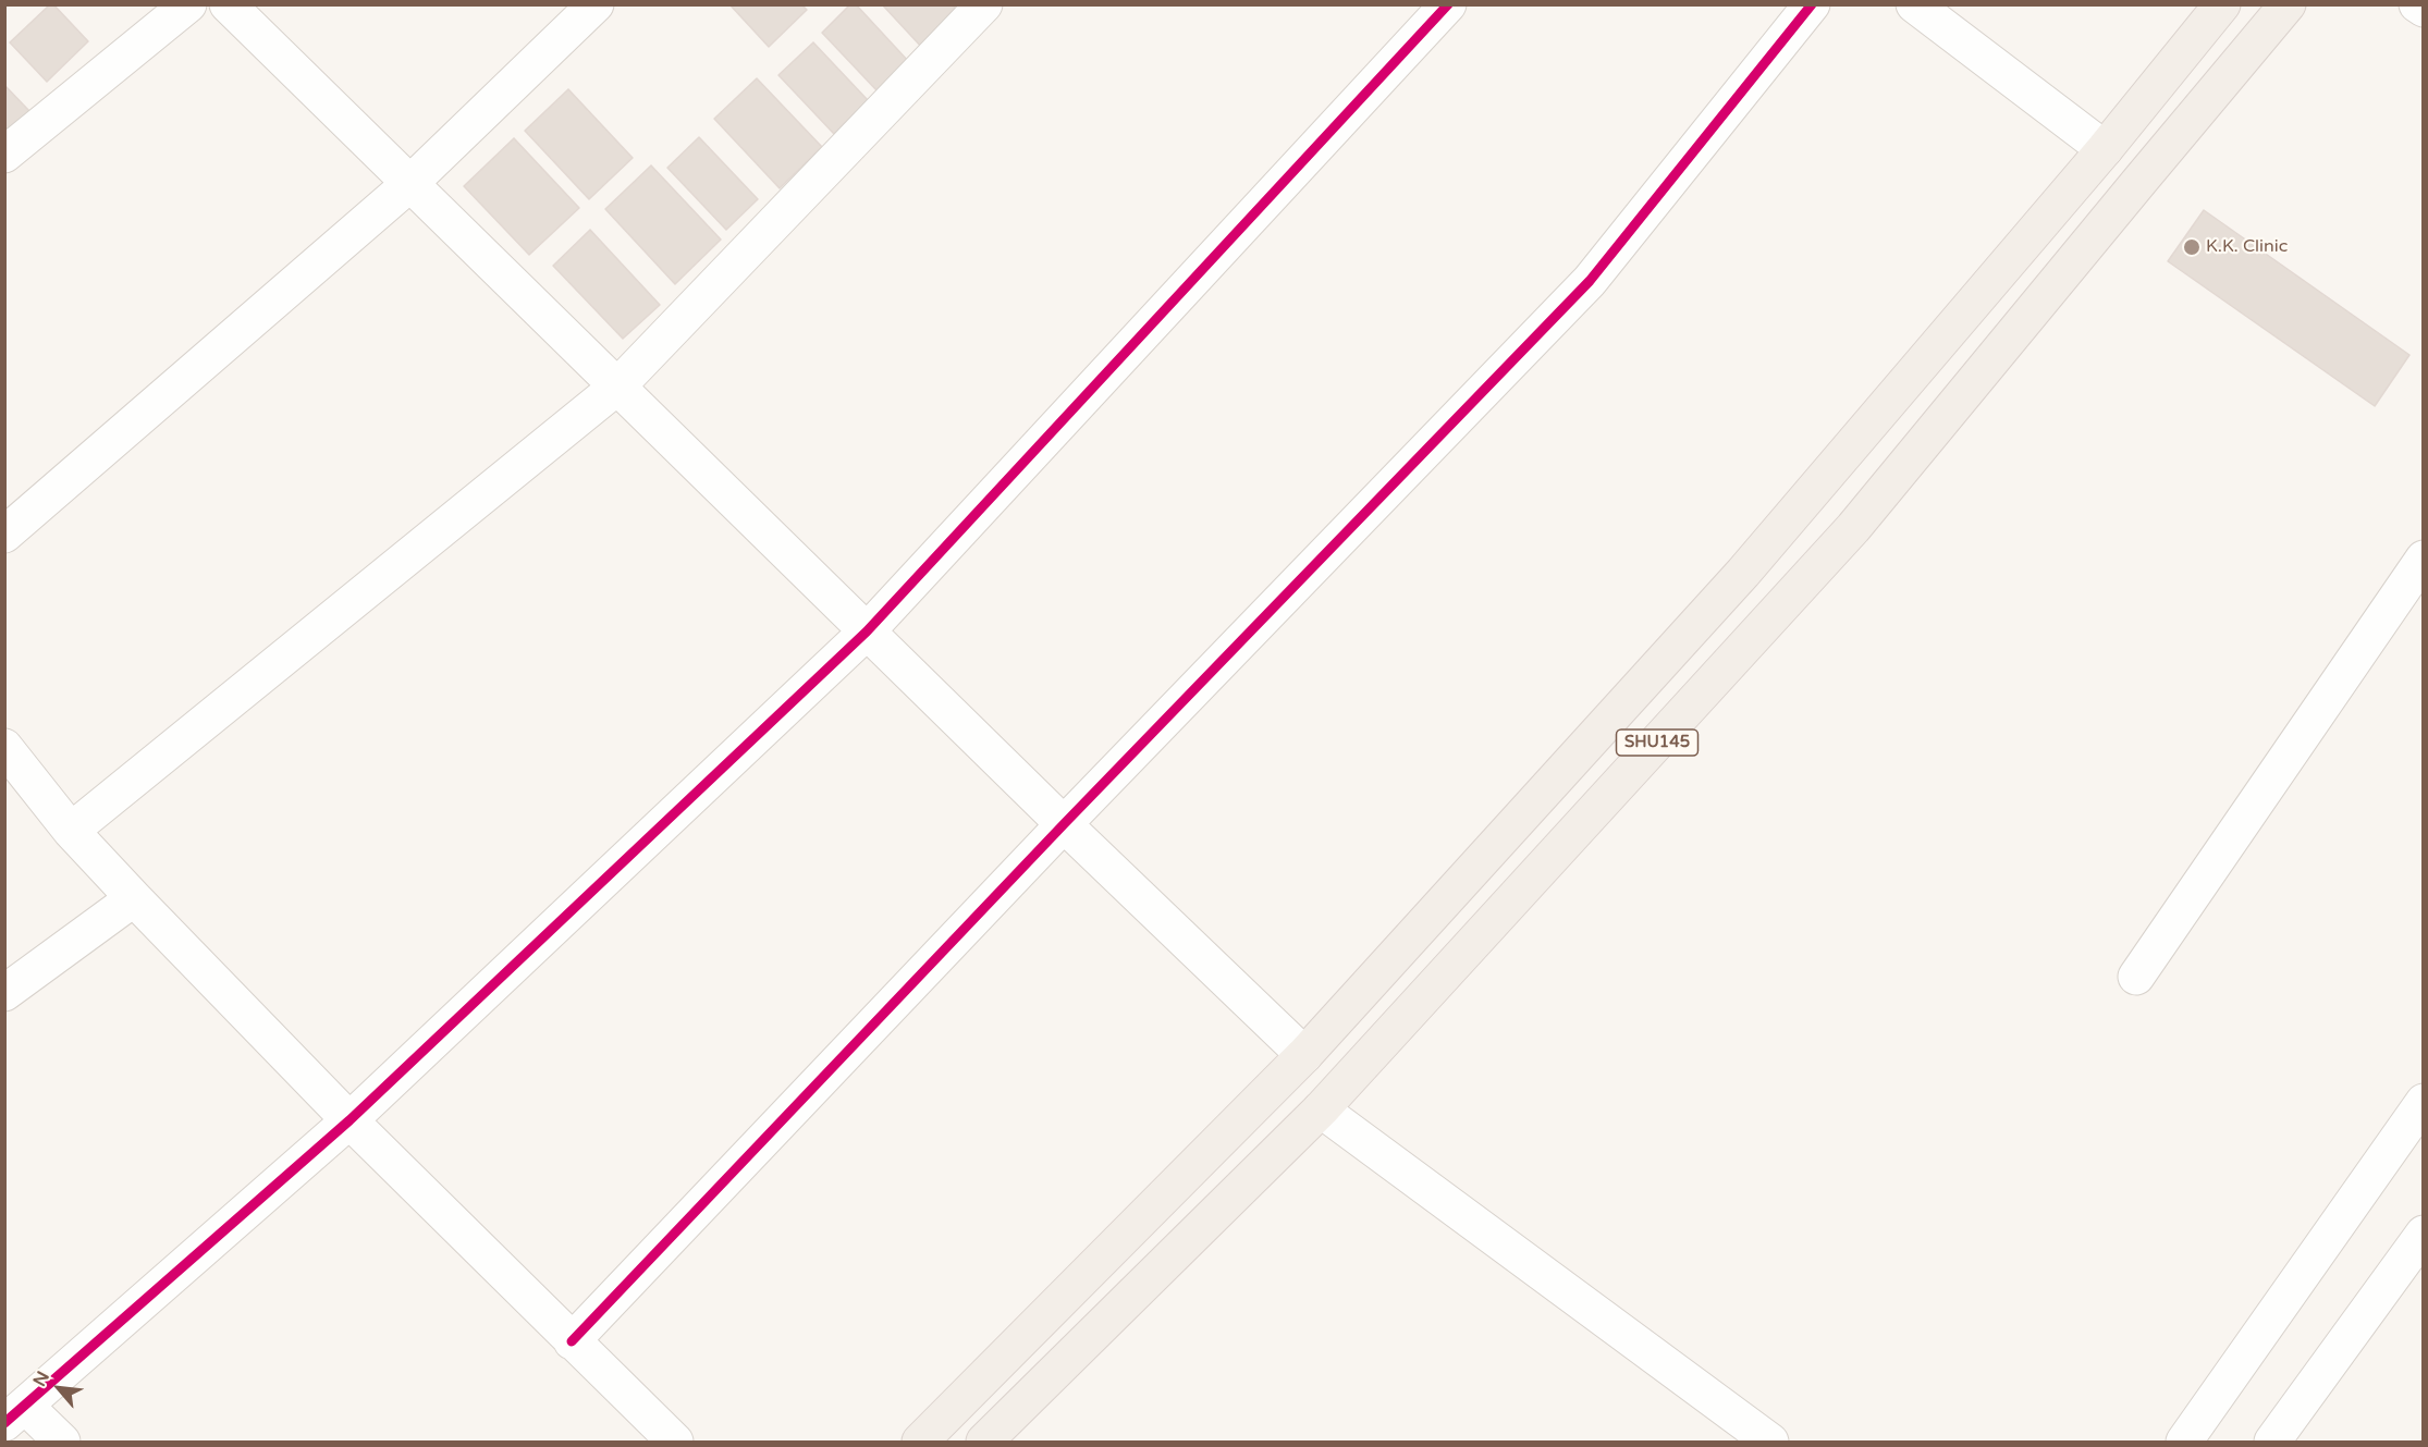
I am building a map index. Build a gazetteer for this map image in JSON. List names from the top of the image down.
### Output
{
  "streets": {
    "main road": ["SHU145"]
  },
  "places": ["K.K. Clinic"],
  "north": "top left"
}
